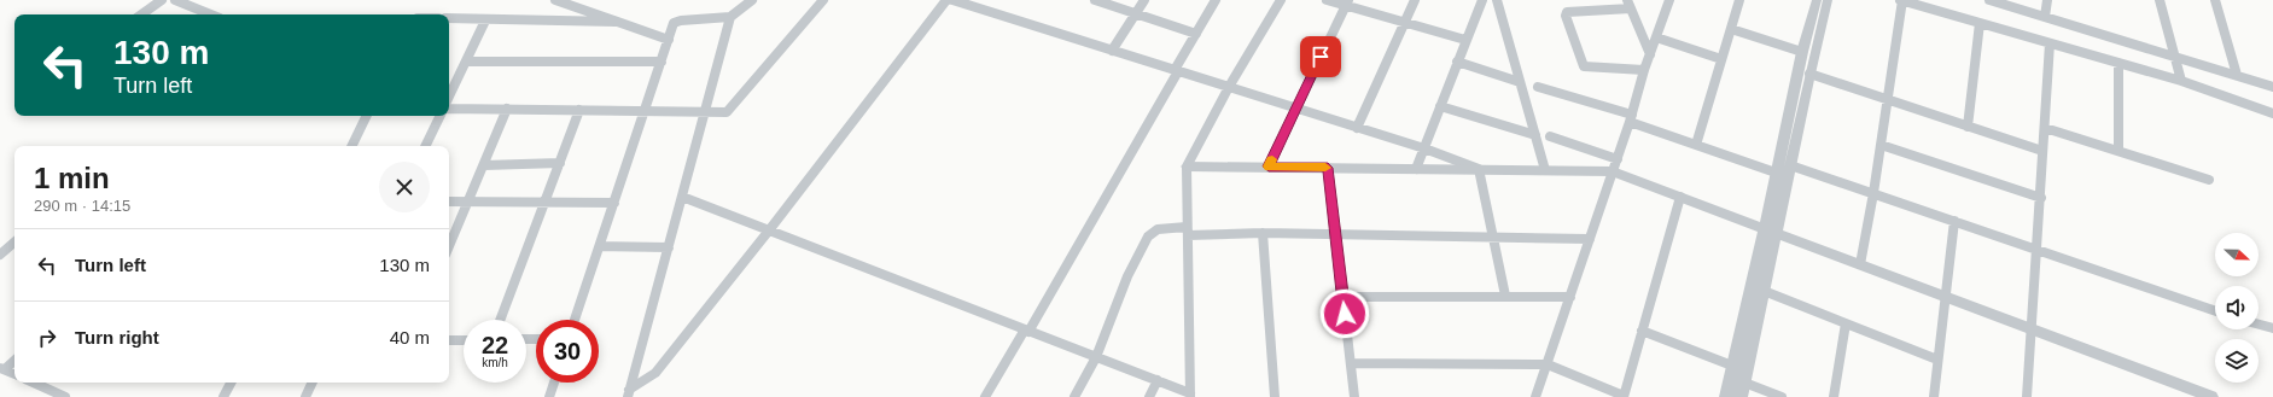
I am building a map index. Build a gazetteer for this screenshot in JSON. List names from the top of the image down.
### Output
{
  "north": "right",
  "page": {
    "turn": ["130 m", "Turn left"],
    "heading": ["1 min", "290 m · 14:15"],
    "list": [
      {
        "name": "Turn left",
        "value": "130 m"
      },
      {
        "name": "Turn right",
        "value": "40 m"
      }
    ],
    "speed": "22 km/h",
    "limit": "30"
  }
}
